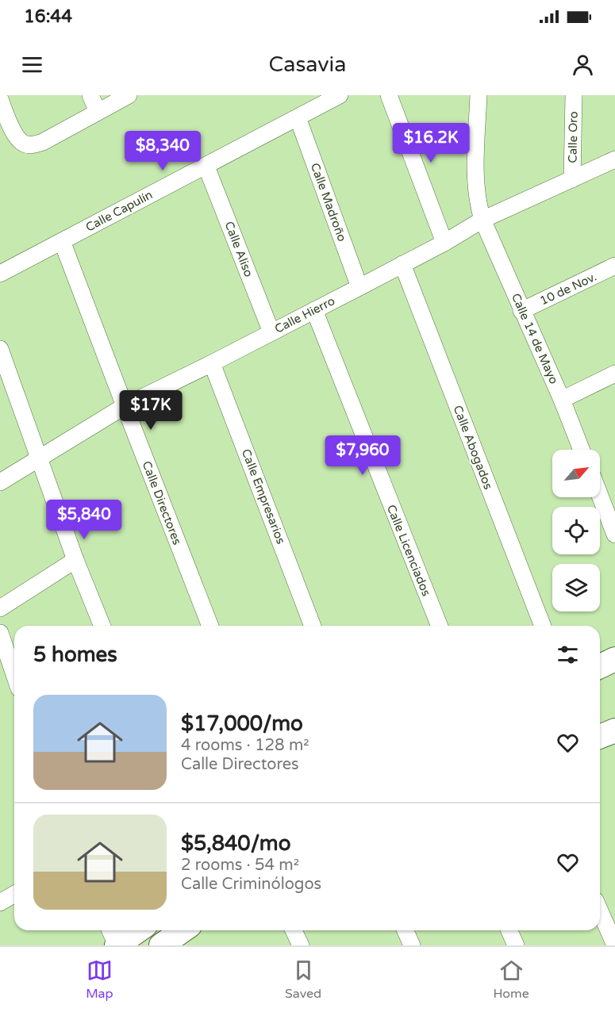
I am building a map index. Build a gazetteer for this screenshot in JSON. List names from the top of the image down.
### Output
{
  "streets": {
    "street": [
      "Calle Oro",
      "Calle Madroño",
      "Calle Capulín",
      "Calle Aliso",
      "10 de Nov.",
      "Calle Hierro",
      "Calle 14 de Mayo",
      "Calle Abogados",
      "Calle Empresarios",
      "Calle Directores",
      "Calle Licenciados"
    ]
  },
  "crossings": [
    ["Calle Oro", "Calle Hierro"],
    ["Calle Madroño", "Calle Capulín"],
    ["Calle Madroño", "Calle Hierro"],
    ["Calle Capulín", "Calle Aliso"],
    ["Calle Capulín", "Calle Directores"],
    ["Calle Aliso", "Calle Hierro"],
    ["10 de Nov.", "Calle 14 de Mayo"],
    ["Calle Hierro", "Calle 14 de Mayo"],
    ["Calle Hierro", "Calle Abogados"],
    ["Calle Hierro", "Calle Empresarios"],
    ["Calle Hierro", "Calle Directores"],
    ["Calle Hierro", "Calle Licenciados"]
  ],
  "north": "top right",
  "page": {
    "status": "16:44",
    "header": "Casavia",
    "price": [
      "$16.2K",
      "$8,340",
      "$17K",
      "$7,960",
      "$5,840"
    ],
    "heading": "5 homes",
    "list": [
      {
        "name": "$17,000/mo",
        "note": "4 rooms · 128 m² · Calle Directores"
      },
      {
        "name": "$5,840/mo",
        "note": "2 rooms · 54 m² · Calle Criminólogos"
      }
    ],
    "tabs": ["Map", "Saved", "Home"]
  }
}
